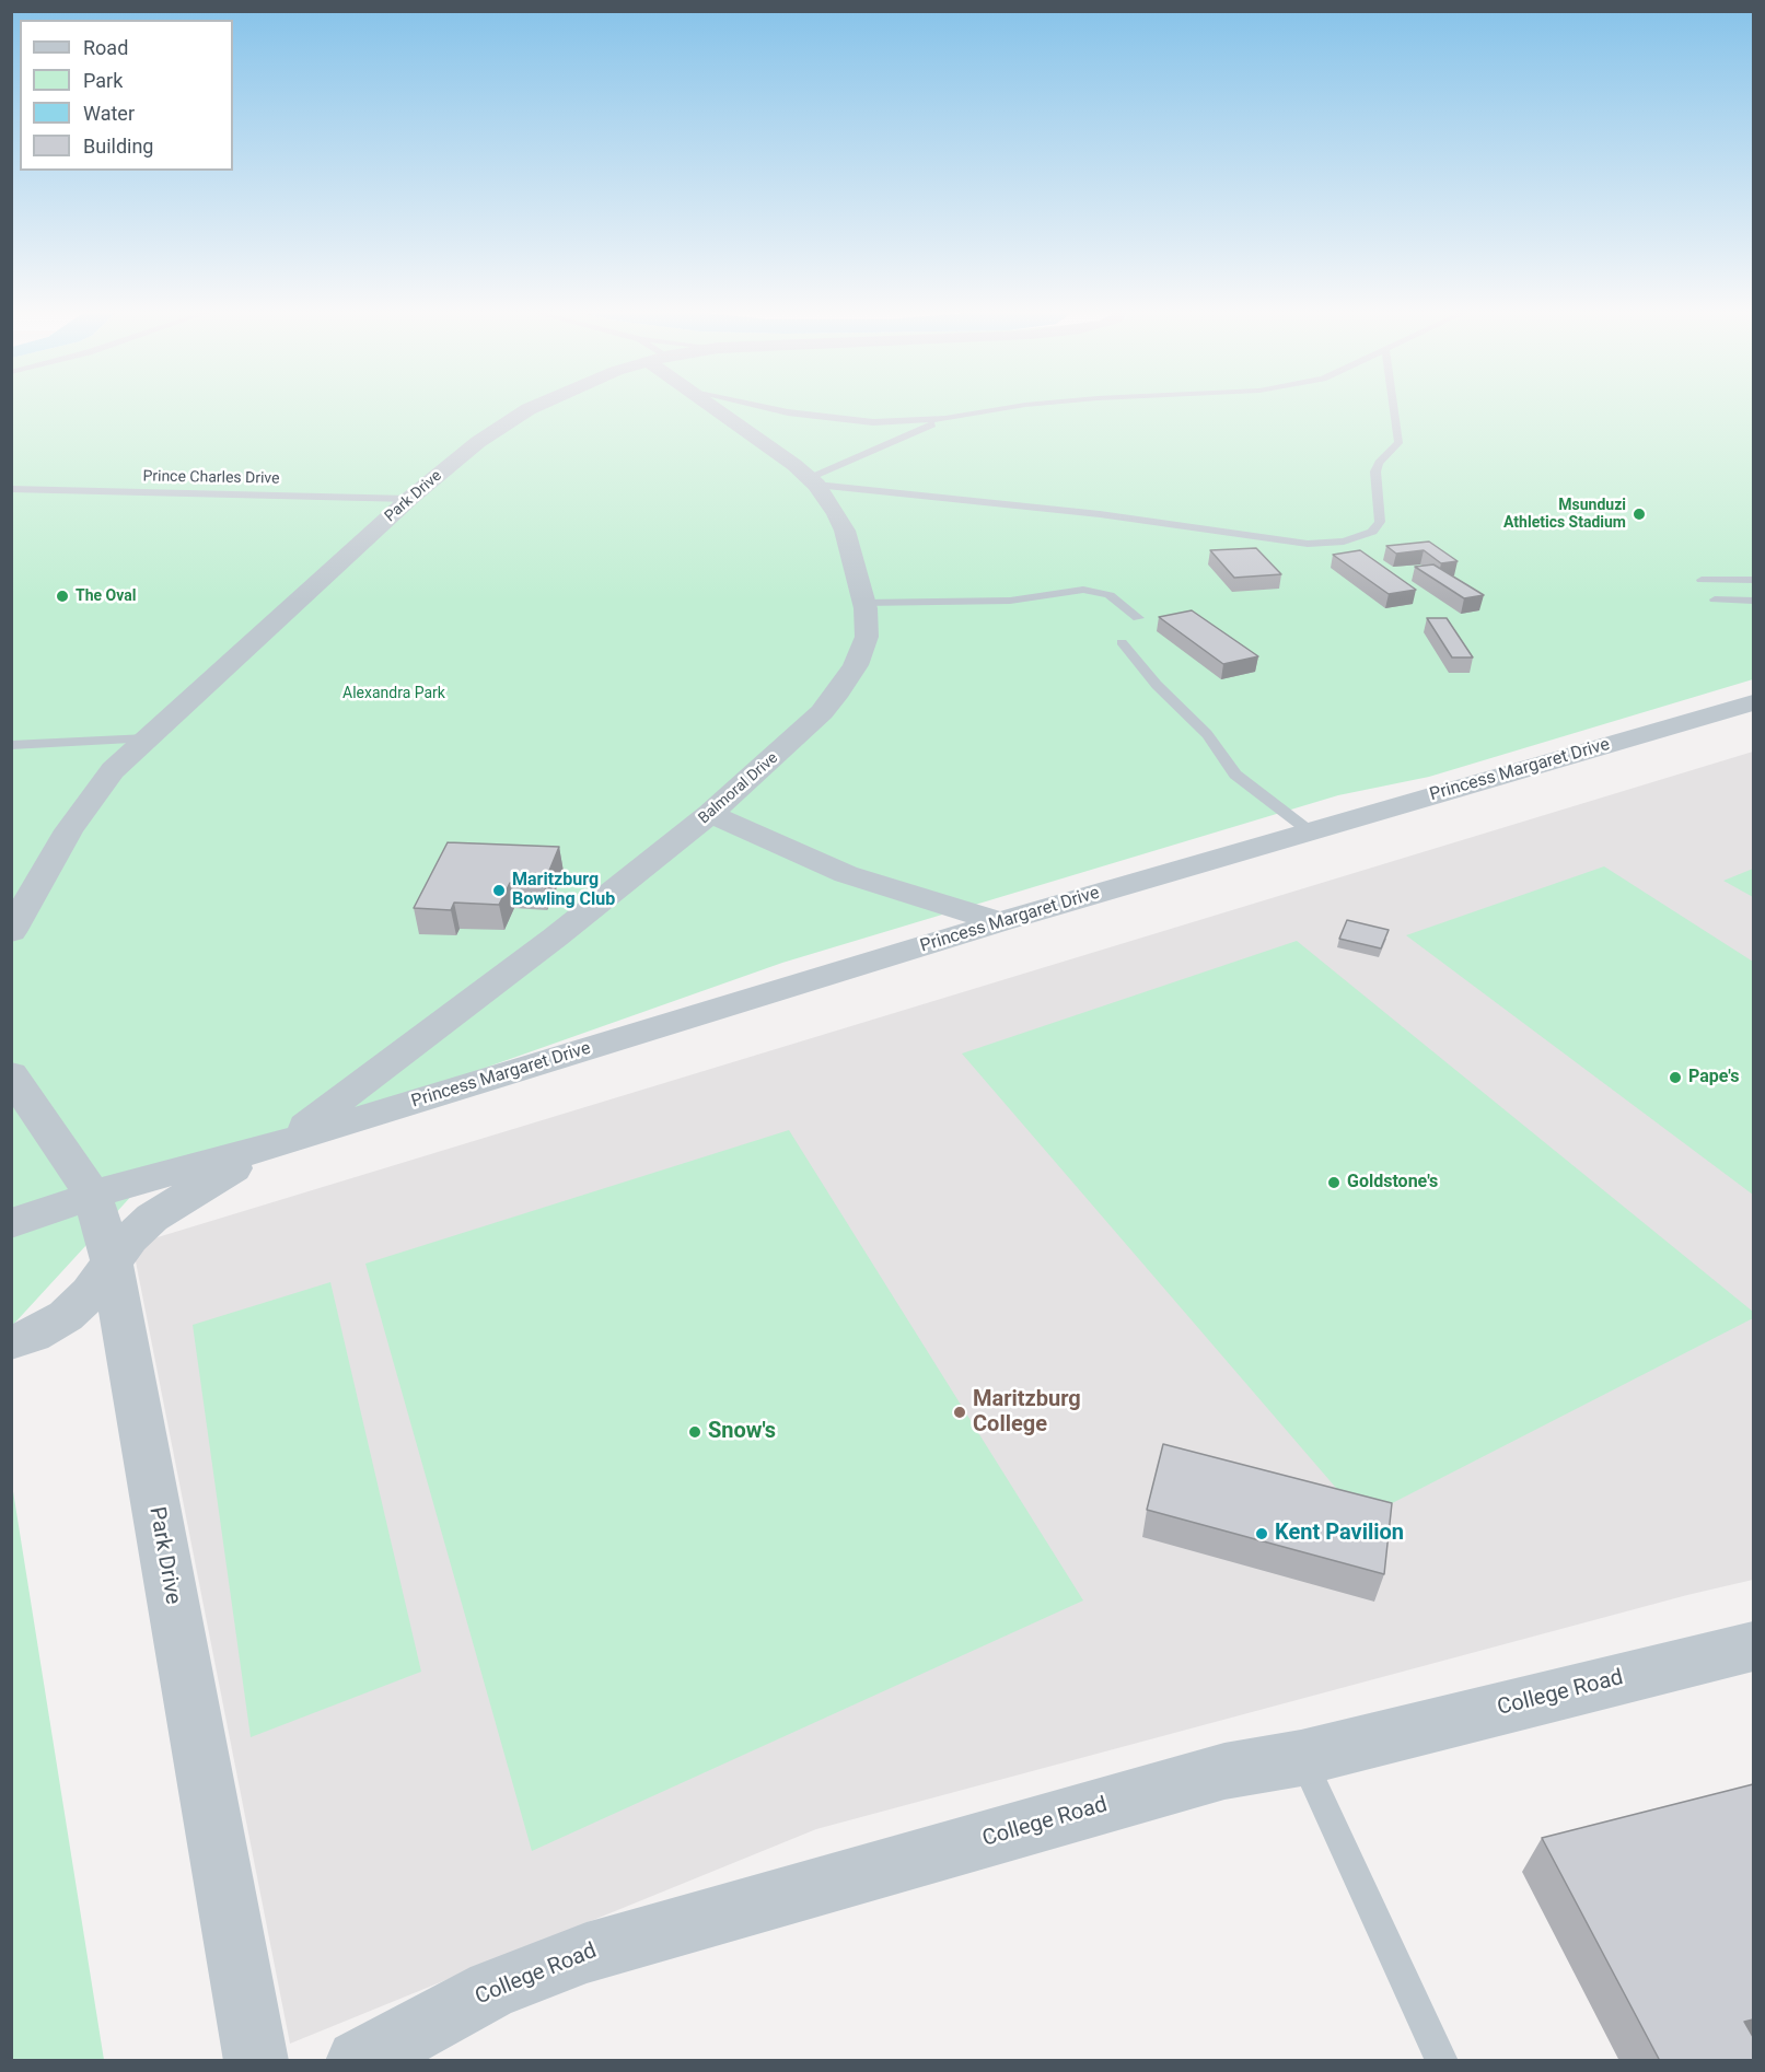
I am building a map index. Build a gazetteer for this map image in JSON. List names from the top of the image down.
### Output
{
  "streets": {
    "street": [
      "Park Drive",
      "Princess Margaret Drive",
      "Balmoral Drive",
      "College Road"
    ],
    "lane": ["Prince Charles Drive"]
  },
  "crossings": [
    ["Prince Charles Drive", "Park Drive"],
    ["Park Drive", "Princess Margaret Drive"],
    ["Princess Margaret Drive", "Balmoral Drive"]
  ],
  "parks": ["Alexandra Park"],
  "places": [
    "Msunduzi Athletics Stadium",
    "The Oval",
    "Maritzburg Bowling Club",
    "Pape's",
    "Goldstone's",
    "Maritzburg College",
    "Snow's",
    "Kent Pavilion"
  ],
  "legend": [
    "Road",
    "Park",
    "Water",
    "Building"
  ]
}
